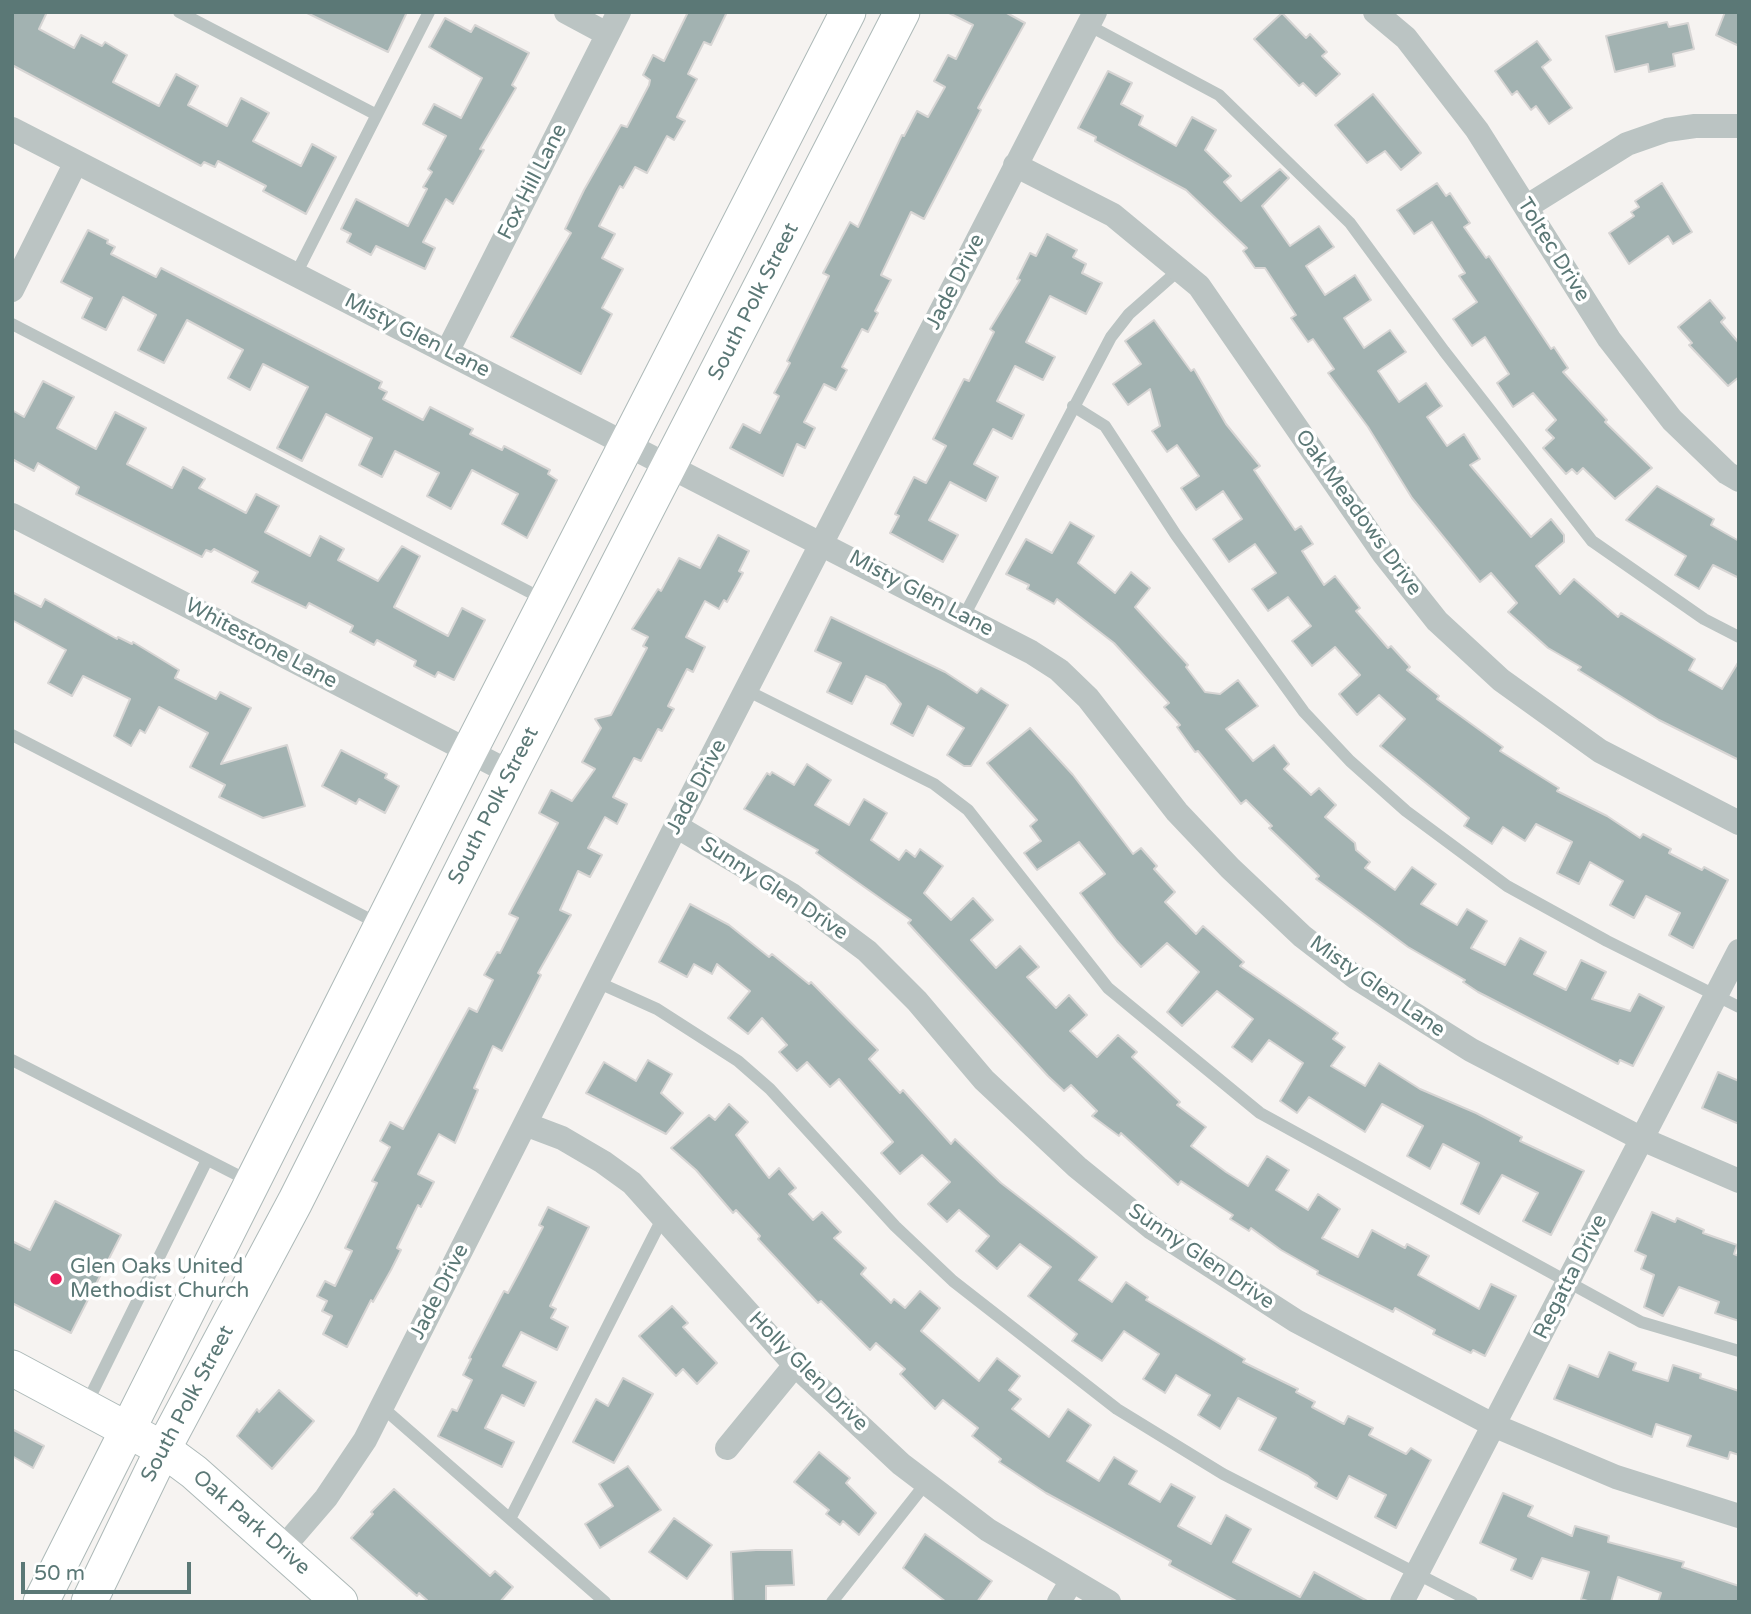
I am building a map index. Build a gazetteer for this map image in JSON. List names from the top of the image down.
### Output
{
  "streets": {
    "main road": ["South Polk Street", "Oak Park Drive"],
    "street": [
      "Fox Hill Lane",
      "Toltec Drive",
      "Jade Drive",
      "Misty Glen Lane",
      "Oak Meadows Drive",
      "Whitestone Lane",
      "Sunny Glen Drive",
      "Regatta Drive",
      "Holly Glen Drive"
    ]
  },
  "crossings": [
    ["Fox Hill Lane", "Misty Glen Lane"],
    ["Jade Drive", "Misty Glen Lane"],
    ["Jade Drive", "Oak Meadows Drive"],
    ["Jade Drive", "Sunny Glen Drive"],
    ["Jade Drive", "Holly Glen Drive"],
    ["Jade Drive", "Oak Park Drive"],
    ["South Polk Street", "Misty Glen Lane"],
    ["South Polk Street", "Whitestone Lane"],
    ["South Polk Street", "Oak Park Drive"],
    ["Misty Glen Lane", "Regatta Drive"],
    ["Sunny Glen Drive", "Regatta Drive"]
  ],
  "places": ["Glen Oaks United Methodist Church"],
  "scale_bar": "50 m"
}
